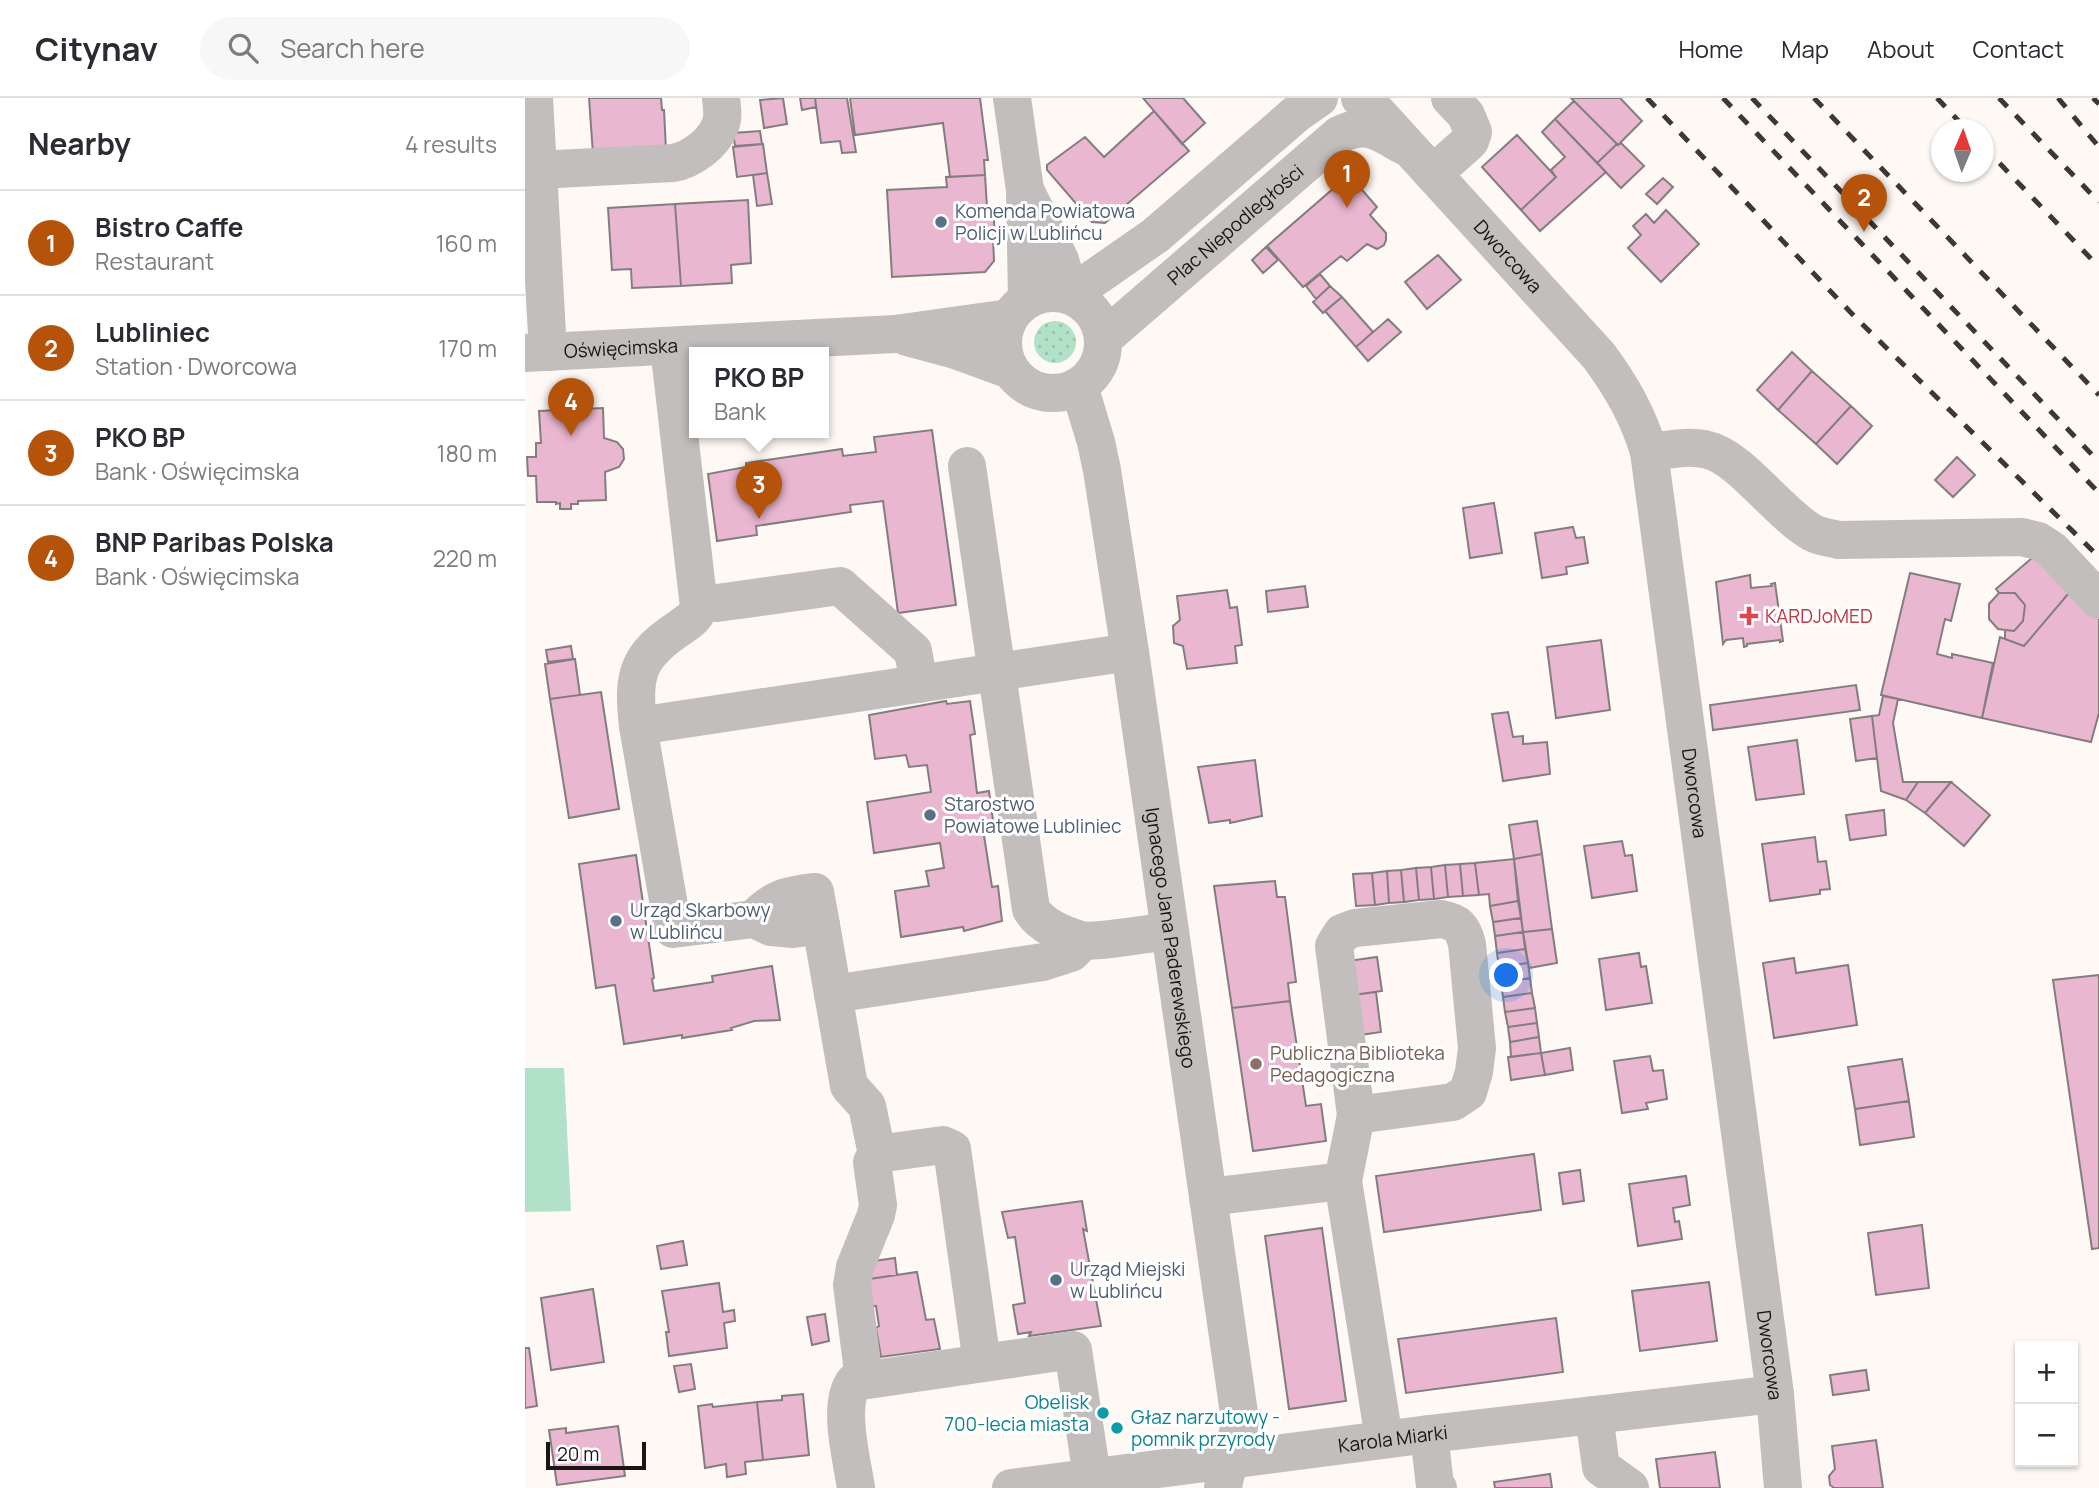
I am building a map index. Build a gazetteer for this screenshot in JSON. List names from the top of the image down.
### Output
{
  "streets": {
    "street": [
      "Plac Niepodległości",
      "Dworcowa",
      "Oświęcimska",
      "Ignacego Jana Paderewskiego",
      "Karola Miarki"
    ]
  },
  "crossings": [
    ["Plac Niepodległości", "Dworcowa"],
    ["Plac Niepodległości", "Oświęcimska"],
    ["Plac Niepodległości", "Ignacego Jana Paderewskiego"],
    ["Dworcowa", "Karola Miarki"],
    ["Oświęcimska", "Ignacego Jana Paderewskiego"],
    ["Ignacego Jana Paderewskiego", "Karola Miarki"]
  ],
  "places": {
    "other": [
      "Komenda Powiatowa Policji w Lublińcu",
      "Starostwo Powiatowe Lubliniec",
      "Urząd Skarbowy w Lublińcu",
      "Publiczna Biblioteka Pedagogiczna",
      "Urząd Miejski w Lublińcu",
      "Obelisk 700-lecia miasta",
      "Głaz narzutowy - pomnik przyrody"
    ],
    "health": ["KARDJoMED"]
  },
  "scale_bar": "20 m",
  "north": "top",
  "page": {
    "header": "Citynav",
    "search": "Search here",
    "nav": [
      "Home",
      "Map",
      "About",
      "Contact"
    ],
    "heading": ["Nearby", "4 results"],
    "pins": [
      "1",
      "2",
      "4",
      "3"
    ],
    "list": [
      {
        "mark": "1",
        "name": "Bistro Caffe",
        "note": "Restaurant",
        "value": "160 m"
      },
      {
        "mark": "2",
        "name": "Lubliniec",
        "note": "Station · Dworcowa",
        "value": "170 m"
      },
      {
        "mark": "3",
        "name": "PKO BP",
        "note": "Bank · Oświęcimska",
        "value": "180 m"
      },
      {
        "mark": "4",
        "name": "BNP Paribas Polska",
        "note": "Bank · Oświęcimska",
        "value": "220 m"
      }
    ],
    "popup": ["PKO BP", "Bank"],
    "map_buttons": ["+", "−"],
    "scale": "20 m"
  }
}
